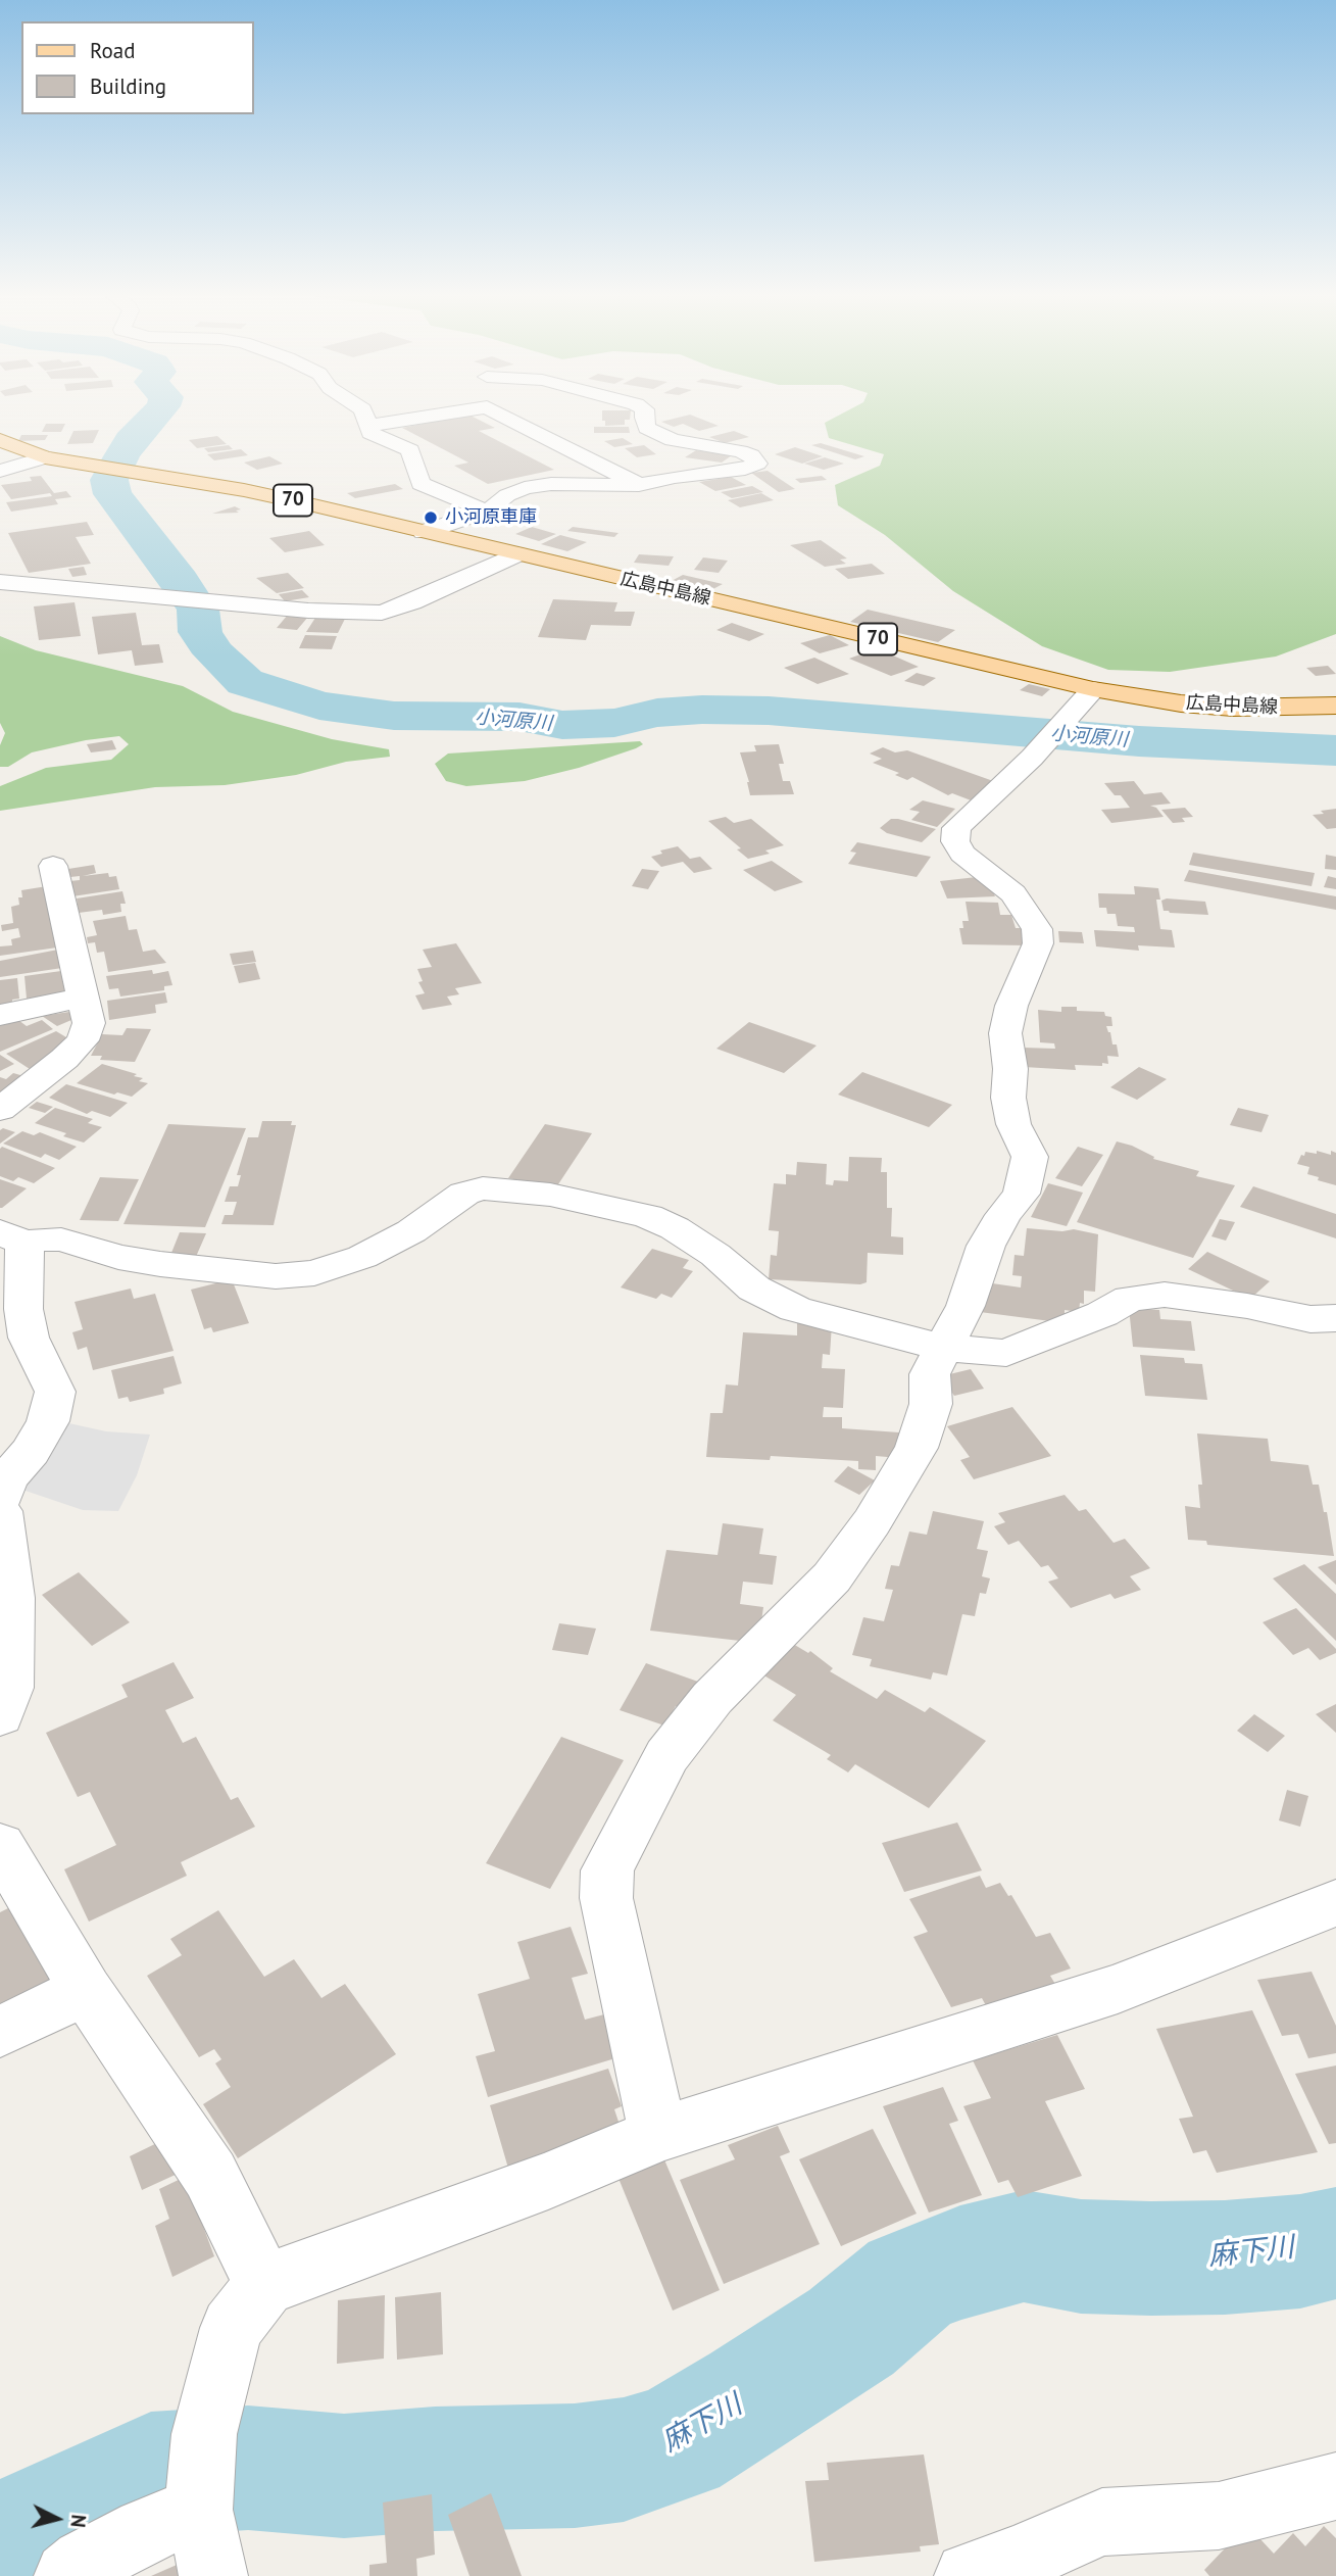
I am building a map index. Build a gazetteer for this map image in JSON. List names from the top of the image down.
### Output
{
  "streets": {
    "main road": ["70", "広島中島線"]
  },
  "water": ["小河原川", "麻下川"],
  "places": ["小河原車庫"],
  "legend": ["Road", "Building"],
  "north": "right"
}
